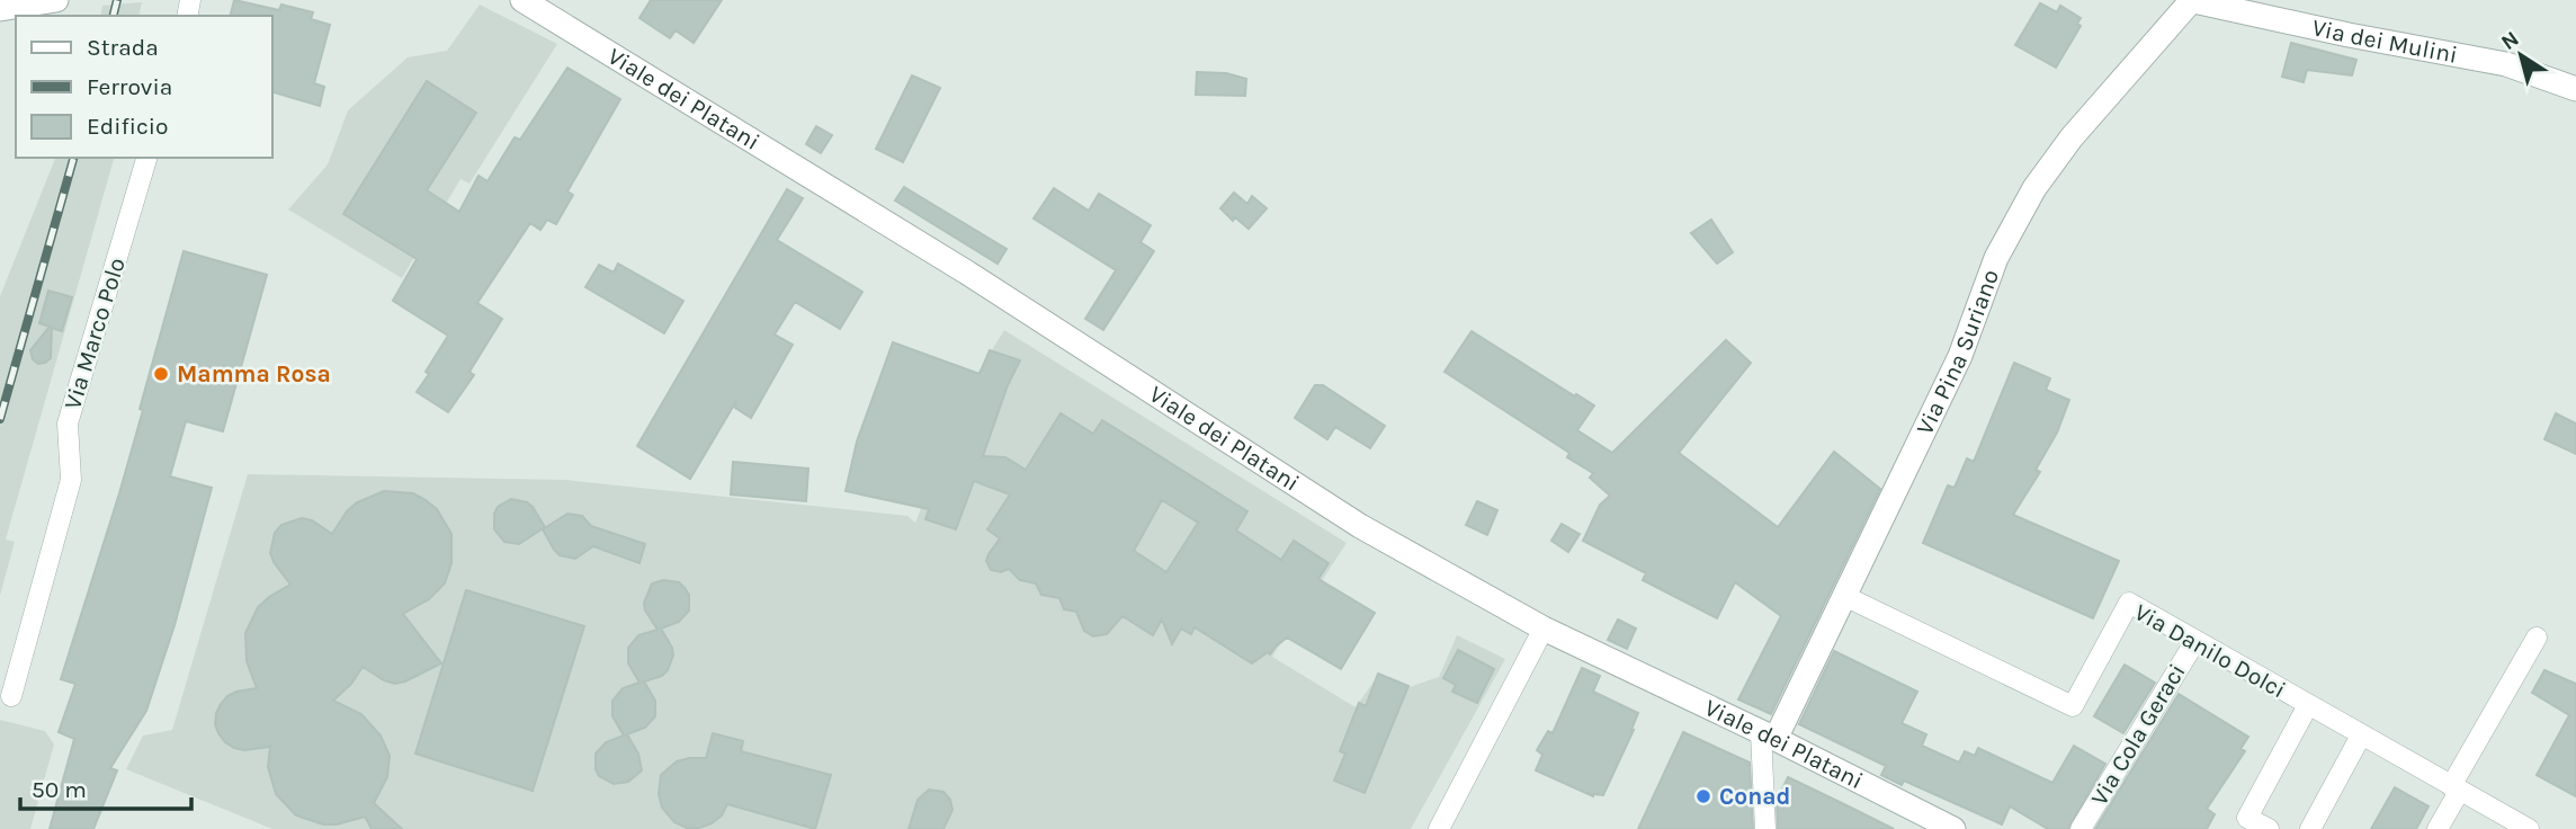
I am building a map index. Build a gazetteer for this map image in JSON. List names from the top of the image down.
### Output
{
  "streets": {
    "street": [
      "Via dei Mulini",
      "Viale dei Platani",
      "Via Marco Polo",
      "Via Pina Suriano",
      "Via Danilo Dolci",
      "Via Cola Geraci"
    ]
  },
  "crossings": [
    ["Via dei Mulini", "Via Pina Suriano"],
    ["Viale dei Platani", "Via Pina Suriano"],
    ["Via Pina Suriano", "Via Danilo Dolci"],
    ["Via Danilo Dolci", "Via Cola Geraci"]
  ],
  "places": ["Mamma Rosa", "Conad"],
  "legend": ["Strada", "Ferrovia", "Edificio"],
  "scale_bar": "50 m",
  "north": "top left"
}
